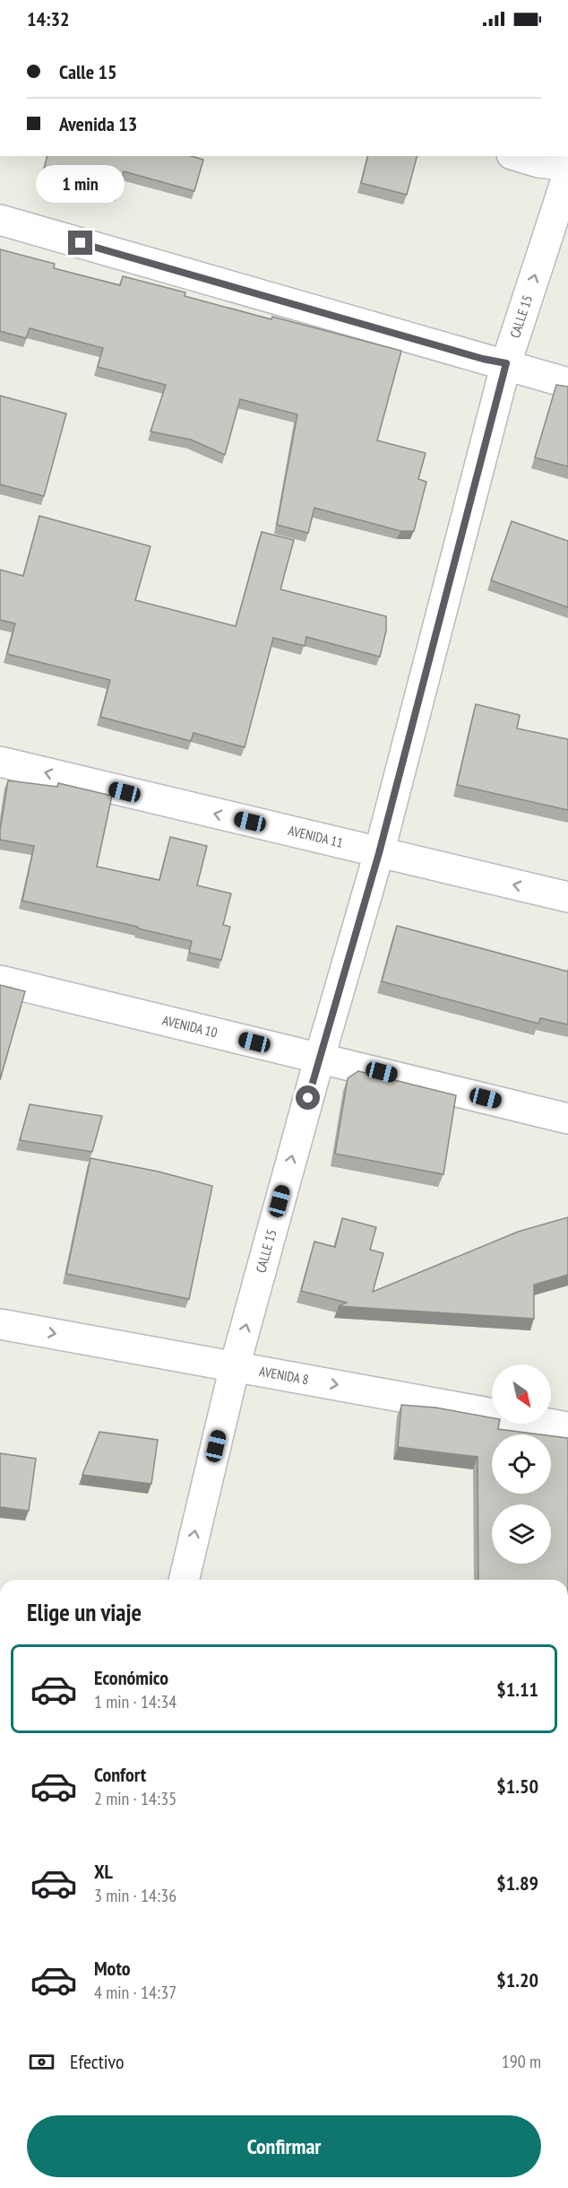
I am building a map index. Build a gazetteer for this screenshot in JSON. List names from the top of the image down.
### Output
{
  "streets": {
    "street": [
      "CALLE 15",
      "AVENIDA 11",
      "AVENIDA 10",
      "AVENIDA 8"
    ]
  },
  "crossings": [
    ["CALLE 15", "AVENIDA 11"],
    ["CALLE 15", "AVENIDA 10"],
    ["CALLE 15", "AVENIDA 8"]
  ],
  "one_way": ["CALLE 15", "AVENIDA 11", "AVENIDA 8"],
  "north": "bottom right",
  "page": {
    "status": "14:32",
    "banner": ["Calle 15", "Avenida 13"],
    "bubble": "1 min",
    "heading": "Elige un viaje",
    "list": [
      {
        "name": "Económico",
        "note": "1 min · 14:34",
        "value": "$1.11"
      },
      {
        "name": "Confort",
        "note": "2 min · 14:35",
        "value": "$1.50"
      },
      {
        "name": "XL",
        "note": "3 min · 14:36",
        "value": "$1.89"
      },
      {
        "name": "Moto",
        "note": "4 min · 14:37",
        "value": "$1.20"
      }
    ],
    "pay": ["Efectivo", "190 m"],
    "buttons": "Confirmar"
  }
}
